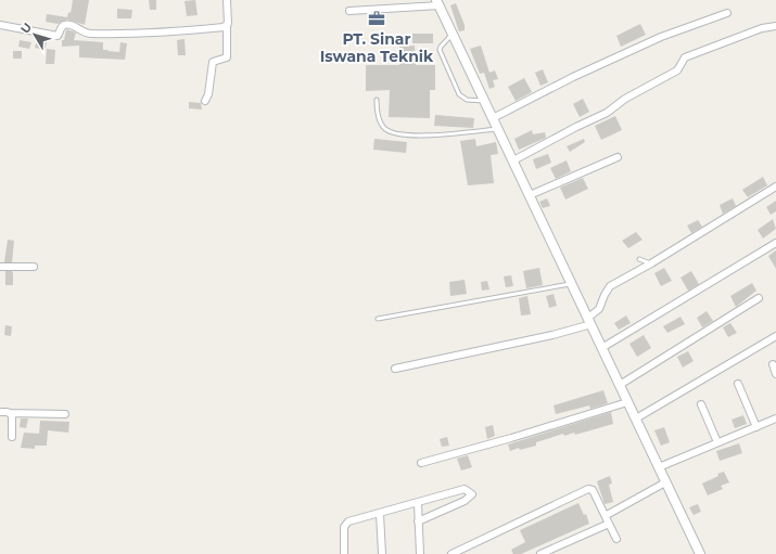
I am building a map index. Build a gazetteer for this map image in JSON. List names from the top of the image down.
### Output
{
  "places": {
    "office": ["PT. Sinar Iswana Teknik"]
  },
  "north": "top left"
}
